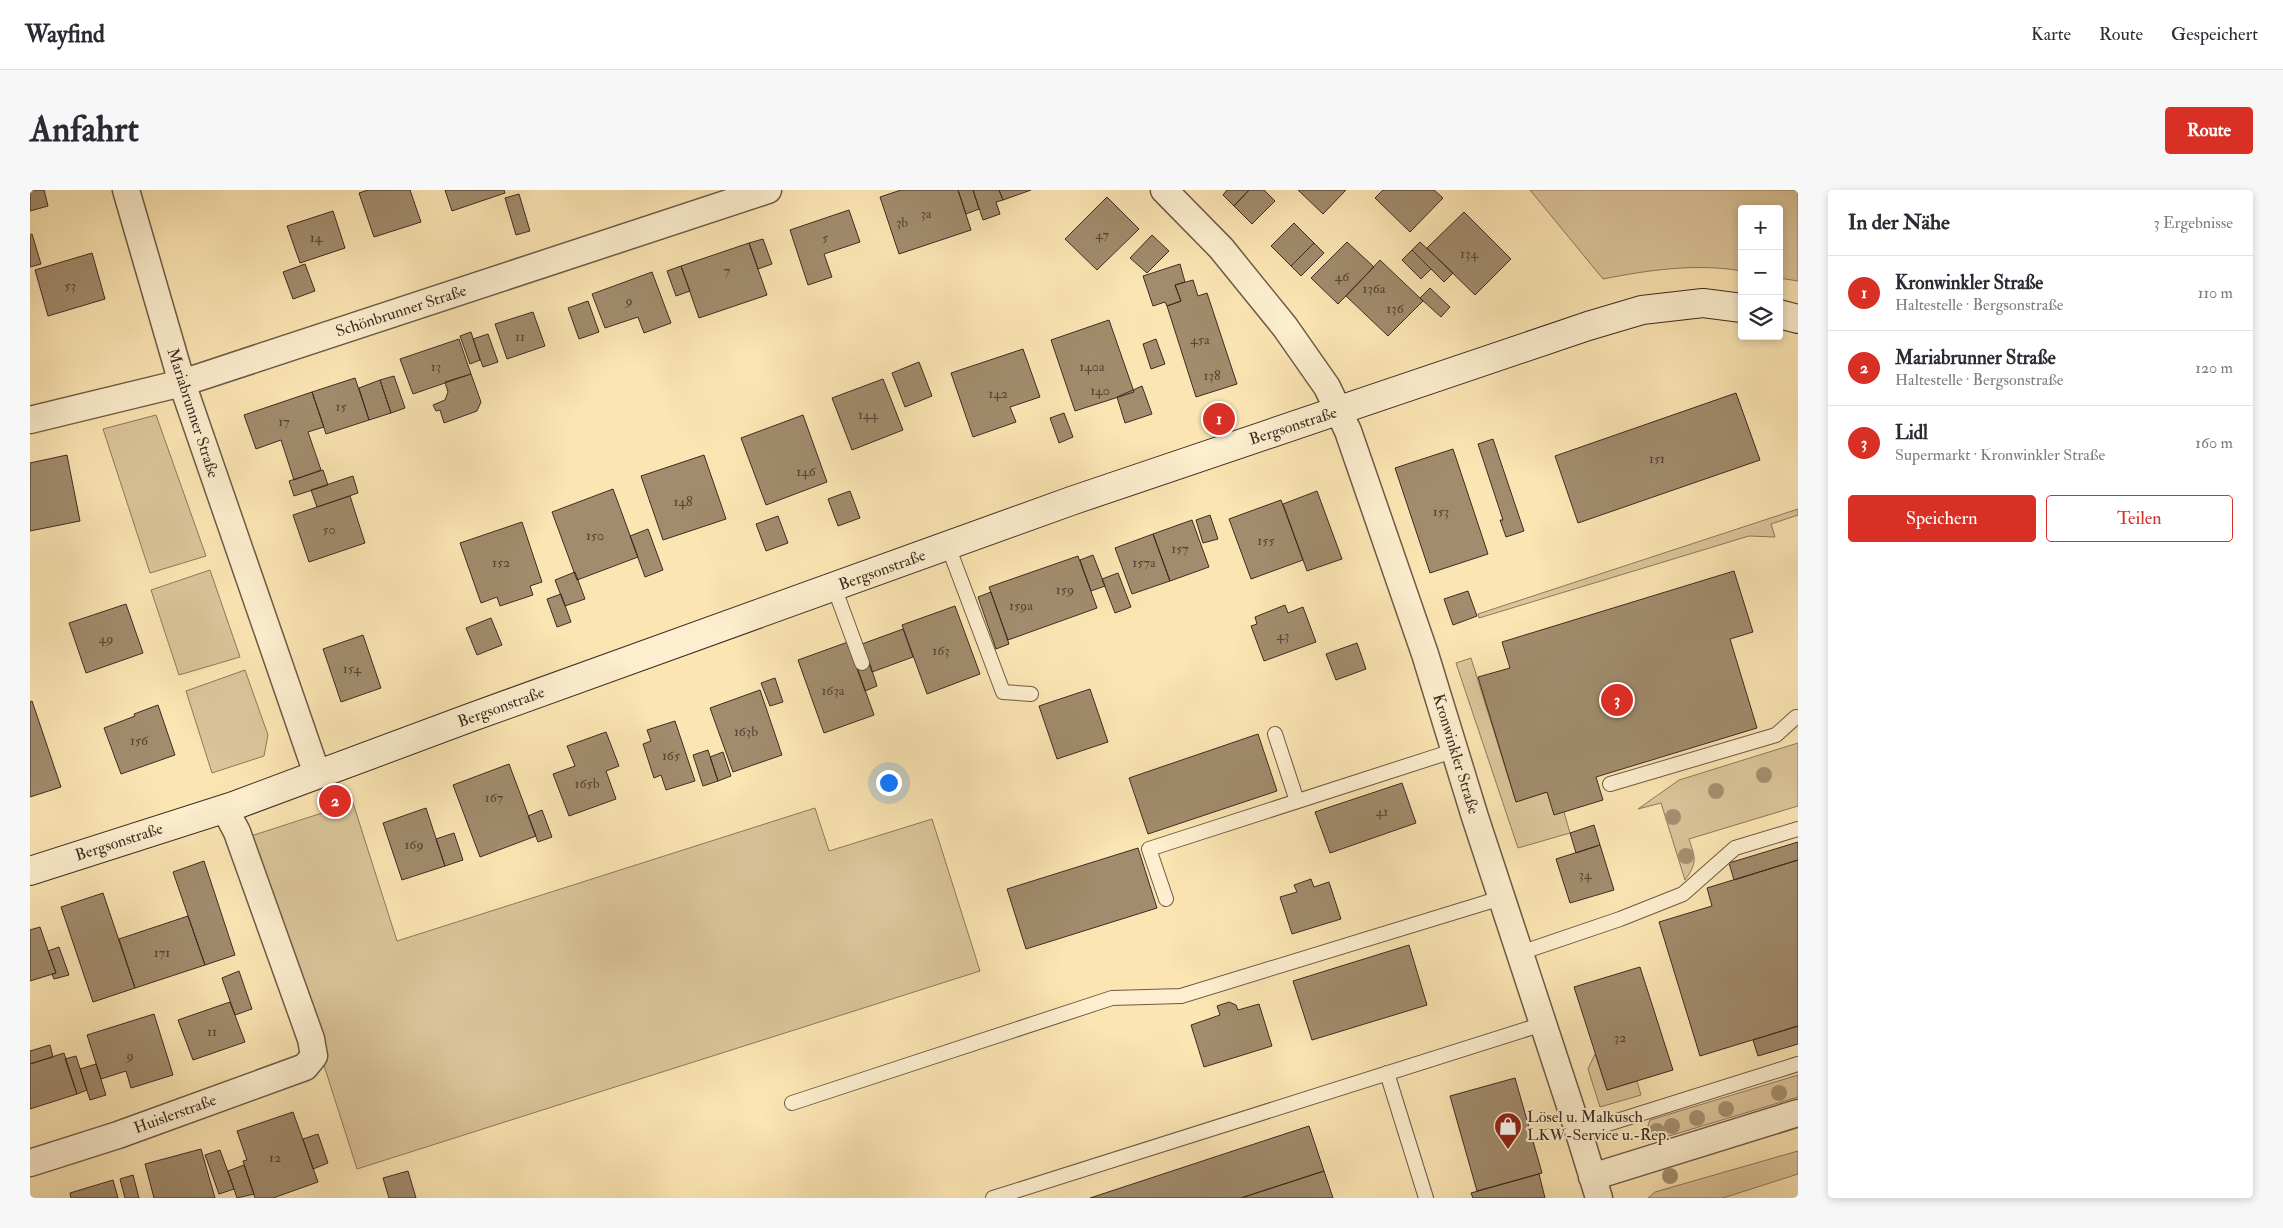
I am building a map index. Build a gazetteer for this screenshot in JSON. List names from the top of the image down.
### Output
{
  "streets": {
    "street": [
      "Schönbrunner Straße",
      "Mariabrunner Straße",
      "Bergsonstraße",
      "Kronwinkler Straße",
      "Huislerstraße"
    ]
  },
  "crossings": [
    ["Schönbrunner Straße", "Mariabrunner Straße"],
    ["Mariabrunner Straße", "Bergsonstraße"],
    ["Bergsonstraße", "Kronwinkler Straße"],
    ["Bergsonstraße", "Huislerstraße"]
  ],
  "places": {
    "shop": ["Lösel u. Malkusch LKW-Service u.-Rep."]
  },
  "house_numbers": [
    "3a",
    "3b",
    "47",
    "14",
    "5",
    "134",
    "7",
    "46",
    "53",
    "136a",
    "9",
    "136",
    "11",
    "45a",
    "13",
    "140a",
    "138",
    "140",
    "142",
    "15",
    "144",
    "17",
    "151",
    "146",
    "148",
    "153",
    "50",
    "150",
    "155",
    "157",
    "152",
    "157a",
    "159",
    "159a",
    "43",
    "49",
    "163",
    "154",
    "163a",
    "163b",
    "156",
    "165",
    "165b",
    "167",
    "41",
    "169",
    "34",
    "171",
    "11",
    "32",
    "9",
    "12"
  ],
  "page": {
    "header": "Wayfind",
    "nav": ["Karte", "Route", "Gespeichert"],
    "buttons": [
      "Route",
      ["Speichern", "Teilen"]
    ],
    "title": "Anfahrt",
    "heading": ["In der Nähe", "3 Ergebnisse"],
    "map_buttons": ["+", "−"],
    "list": [
      {
        "mark": "1",
        "name": "Kronwinkler Straße",
        "note": "Haltestelle · Bergsonstraße",
        "value": "110 m"
      },
      {
        "mark": "2",
        "name": "Mariabrunner Straße",
        "note": "Haltestelle · Bergsonstraße",
        "value": "120 m"
      },
      {
        "mark": "3",
        "name": "Lidl",
        "note": "Supermarkt · Kronwinkler Straße",
        "value": "160 m"
      }
    ],
    "pins": ["1", "3", "2"]
  }
}
